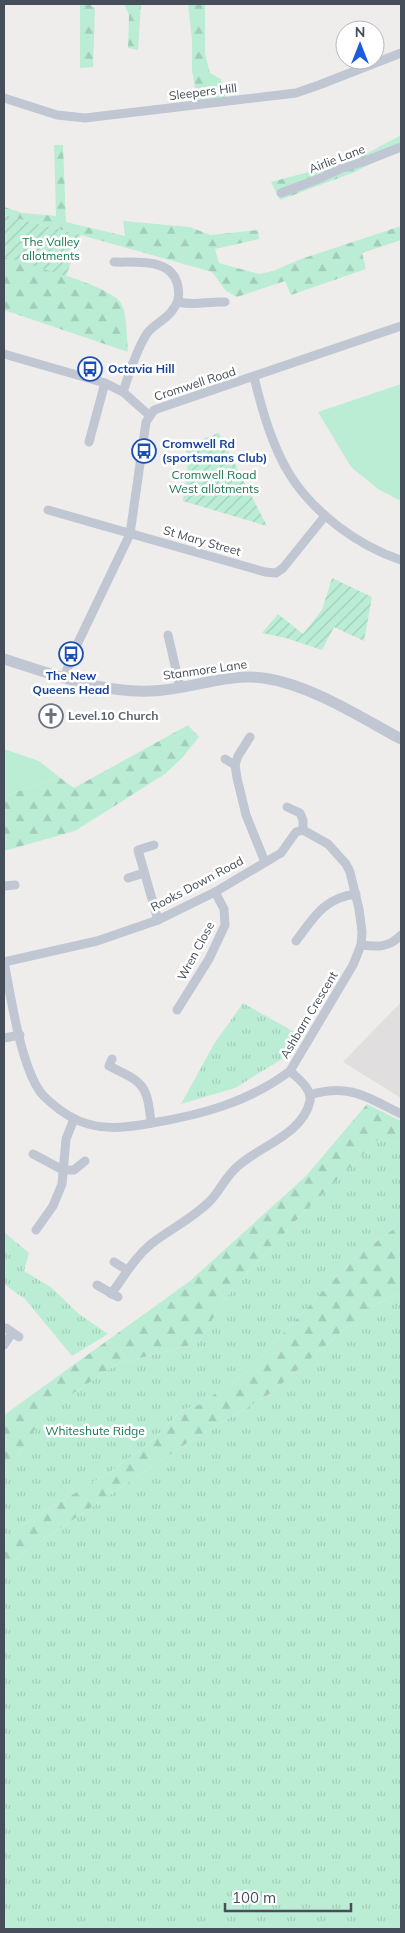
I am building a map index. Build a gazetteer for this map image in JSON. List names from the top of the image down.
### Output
{
  "streets": {
    "street": [
      "Sleepers Hill",
      "Airlie Lane",
      "Cromwell Road",
      "St Mary Street",
      "Stanmore Lane",
      "Rooks Down Road",
      "Wren Close",
      "Ashbarn Crescent"
    ]
  },
  "crossings": [
    ["Cromwell Road", "St Mary Street"],
    ["Cromwell Road", "Stanmore Lane"],
    ["Rooks Down Road", "Wren Close"],
    ["Rooks Down Road", "Ashbarn Crescent"]
  ],
  "parks": ["The Valley allotments", "Cromwell Road West allotments", "Whiteshute Ridge"],
  "places": {
    "bus stop": ["Octavia Hill", "Cromwell Rd (sportsmans Club)", "The New Queens Head"],
    "church": ["Level.10 Church"]
  },
  "scale_bar": "100 m",
  "north": "top"
}
